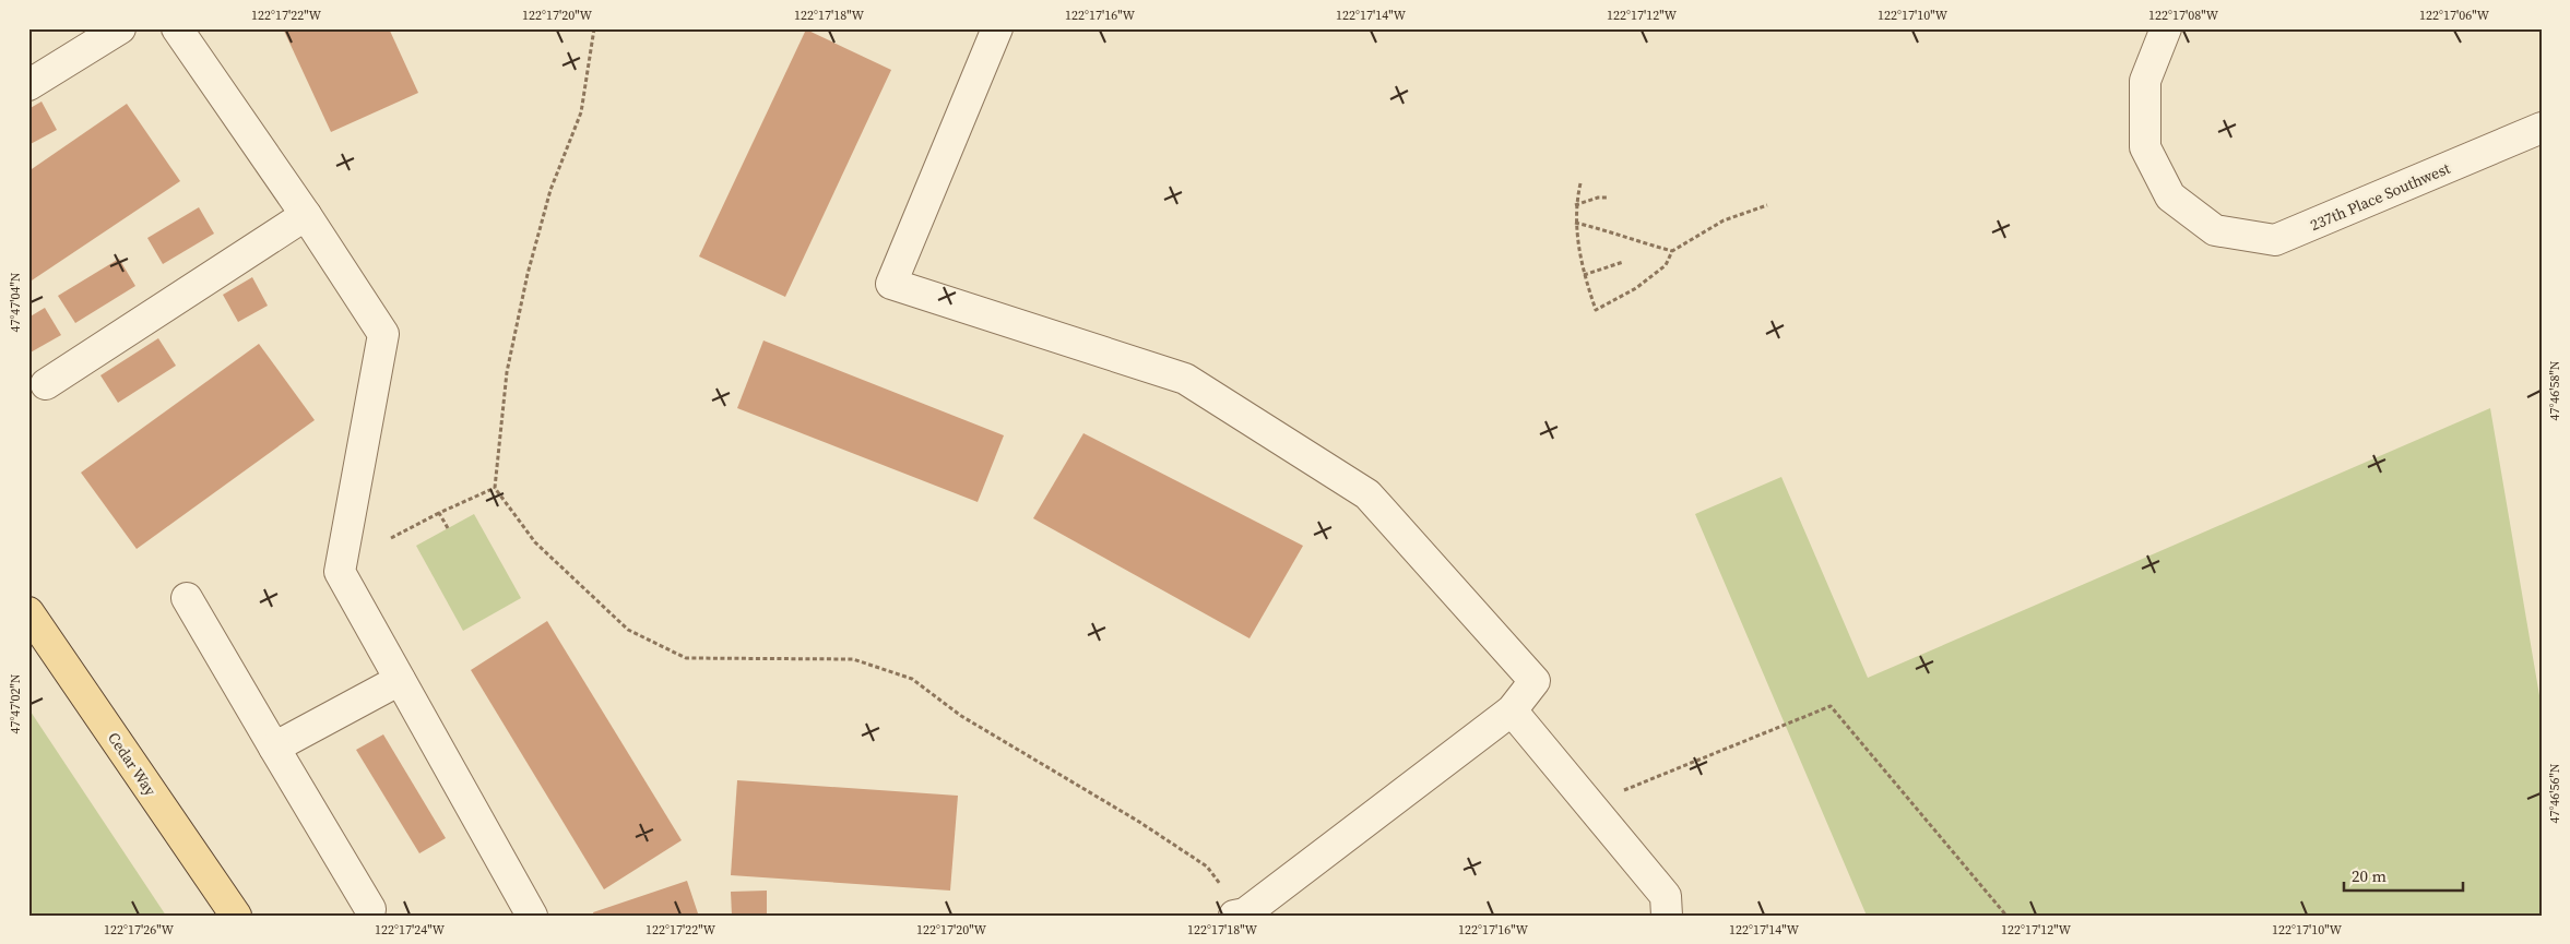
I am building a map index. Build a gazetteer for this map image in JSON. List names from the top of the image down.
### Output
{
  "streets": {
    "main road": ["Cedar Way"],
    "street": ["237th Place Southwest"]
  },
  "scale_bar": "20 m",
  "coordinates": [
    "122°17'22\"W",
    "122°17'20\"W",
    "122°17'18\"W",
    "122°17'16\"W",
    "122°17'14\"W",
    "122°17'12\"W",
    "122°17'10\"W",
    "122°17'08\"W",
    "122°17'06\"W",
    "47°47'04\"N",
    "47°46'58\"N",
    "47°47'02\"N",
    "47°46'56\"N",
    "122°17'26\"W",
    "122°17'24\"W"
  ]
}
